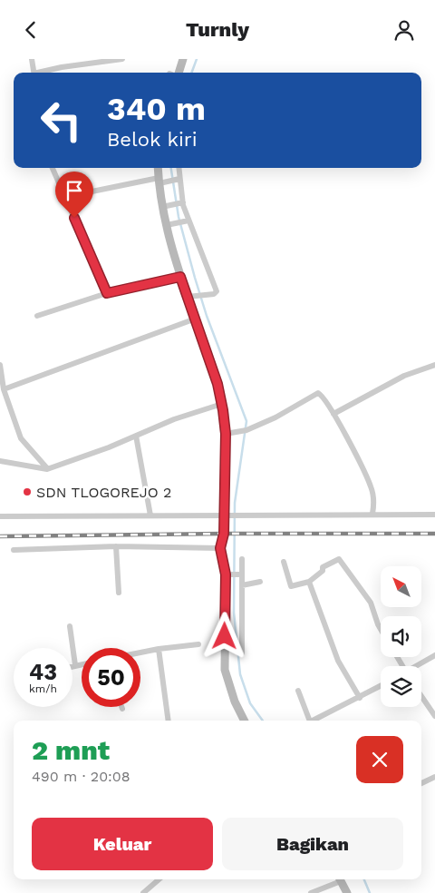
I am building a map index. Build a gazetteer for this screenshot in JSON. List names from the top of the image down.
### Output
{
  "places": ["SDN TLOGOREJO 2"],
  "north": "top left",
  "page": {
    "header": "Turnly",
    "turn": ["340 m", "Belok kiri"],
    "speed": "43 km/h",
    "limit": "50",
    "heading": ["2 mnt", "490 m · 20:08"],
    "buttons": ["Keluar", "Bagikan"]
  }
}
